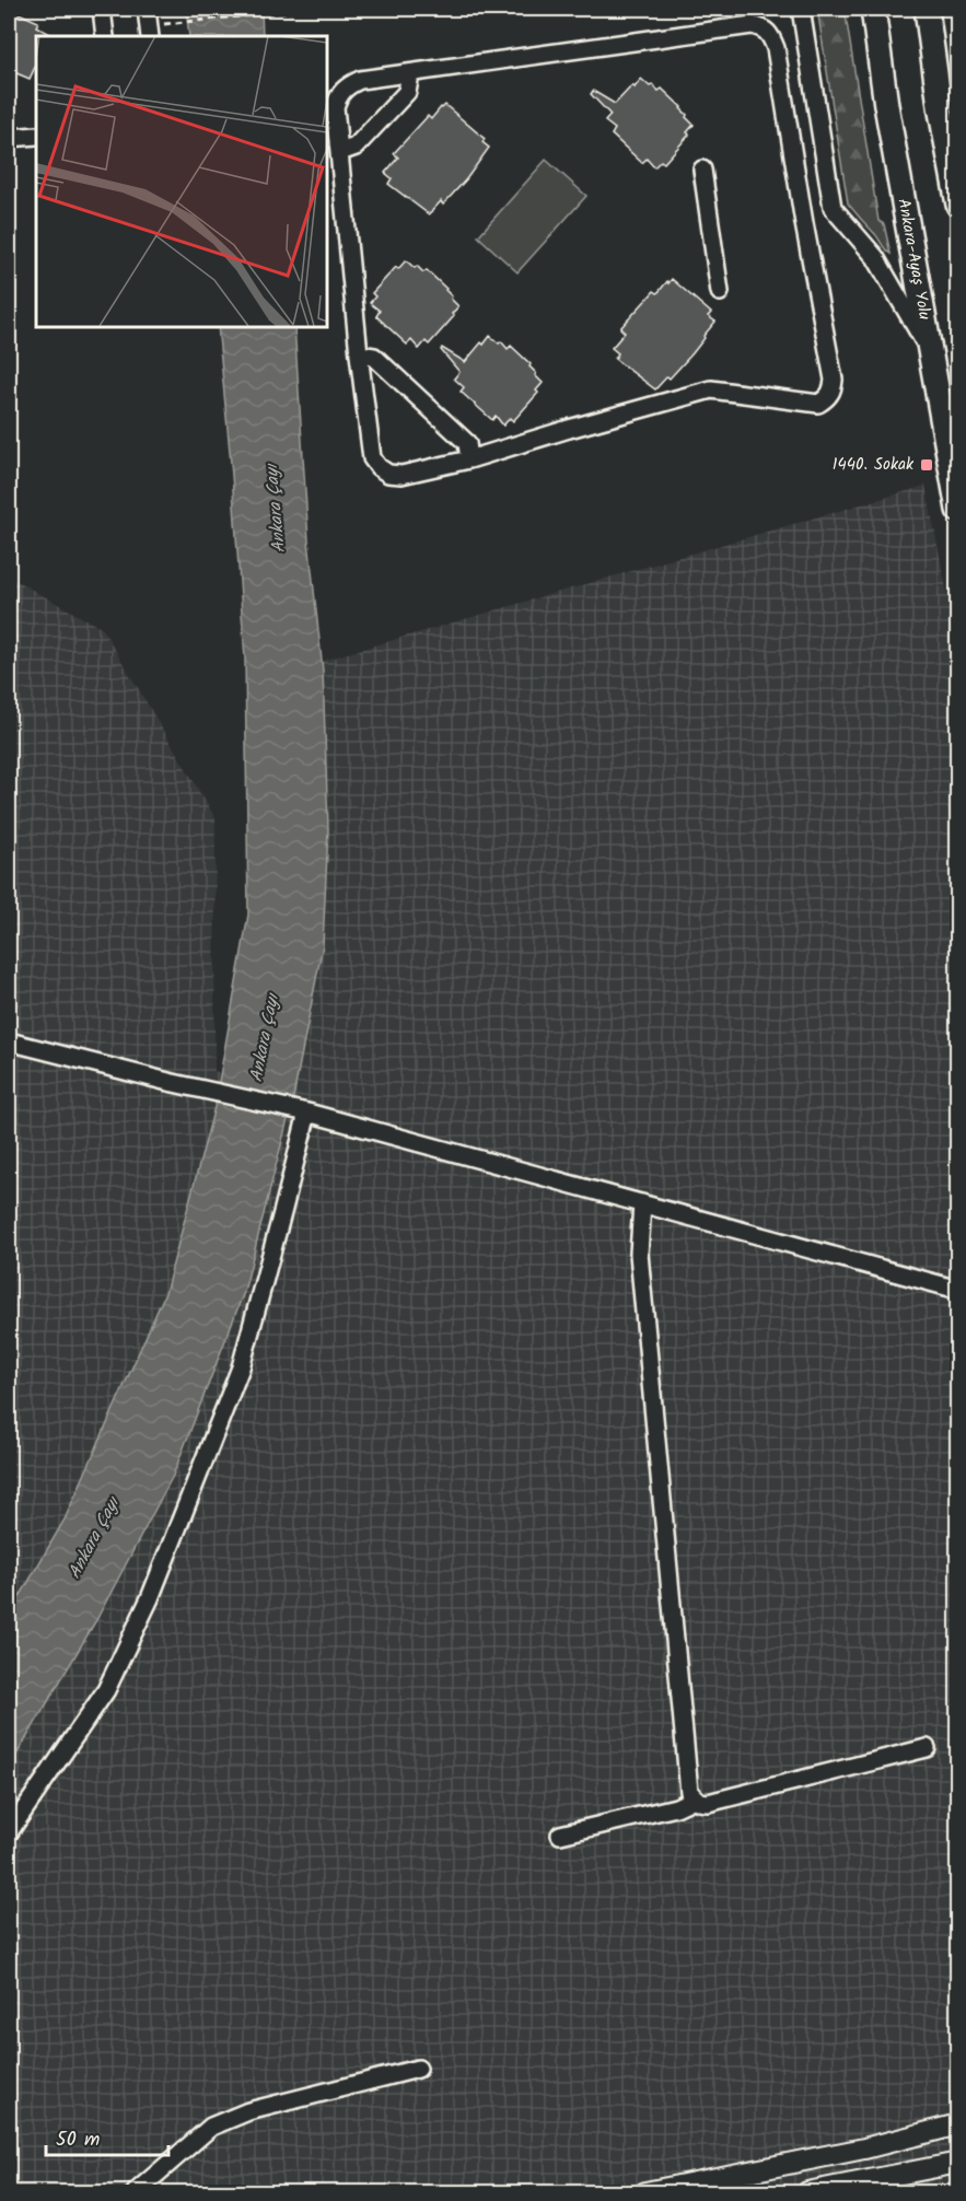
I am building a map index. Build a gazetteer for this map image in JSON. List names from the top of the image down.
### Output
{
  "streets": {
    "highway": ["Ankara-Ayaş Yolu"]
  },
  "water": ["Ankara Çayı"],
  "places": {
    "transit": ["1440. Sokak"]
  },
  "scale_bar": "50 m"
}
